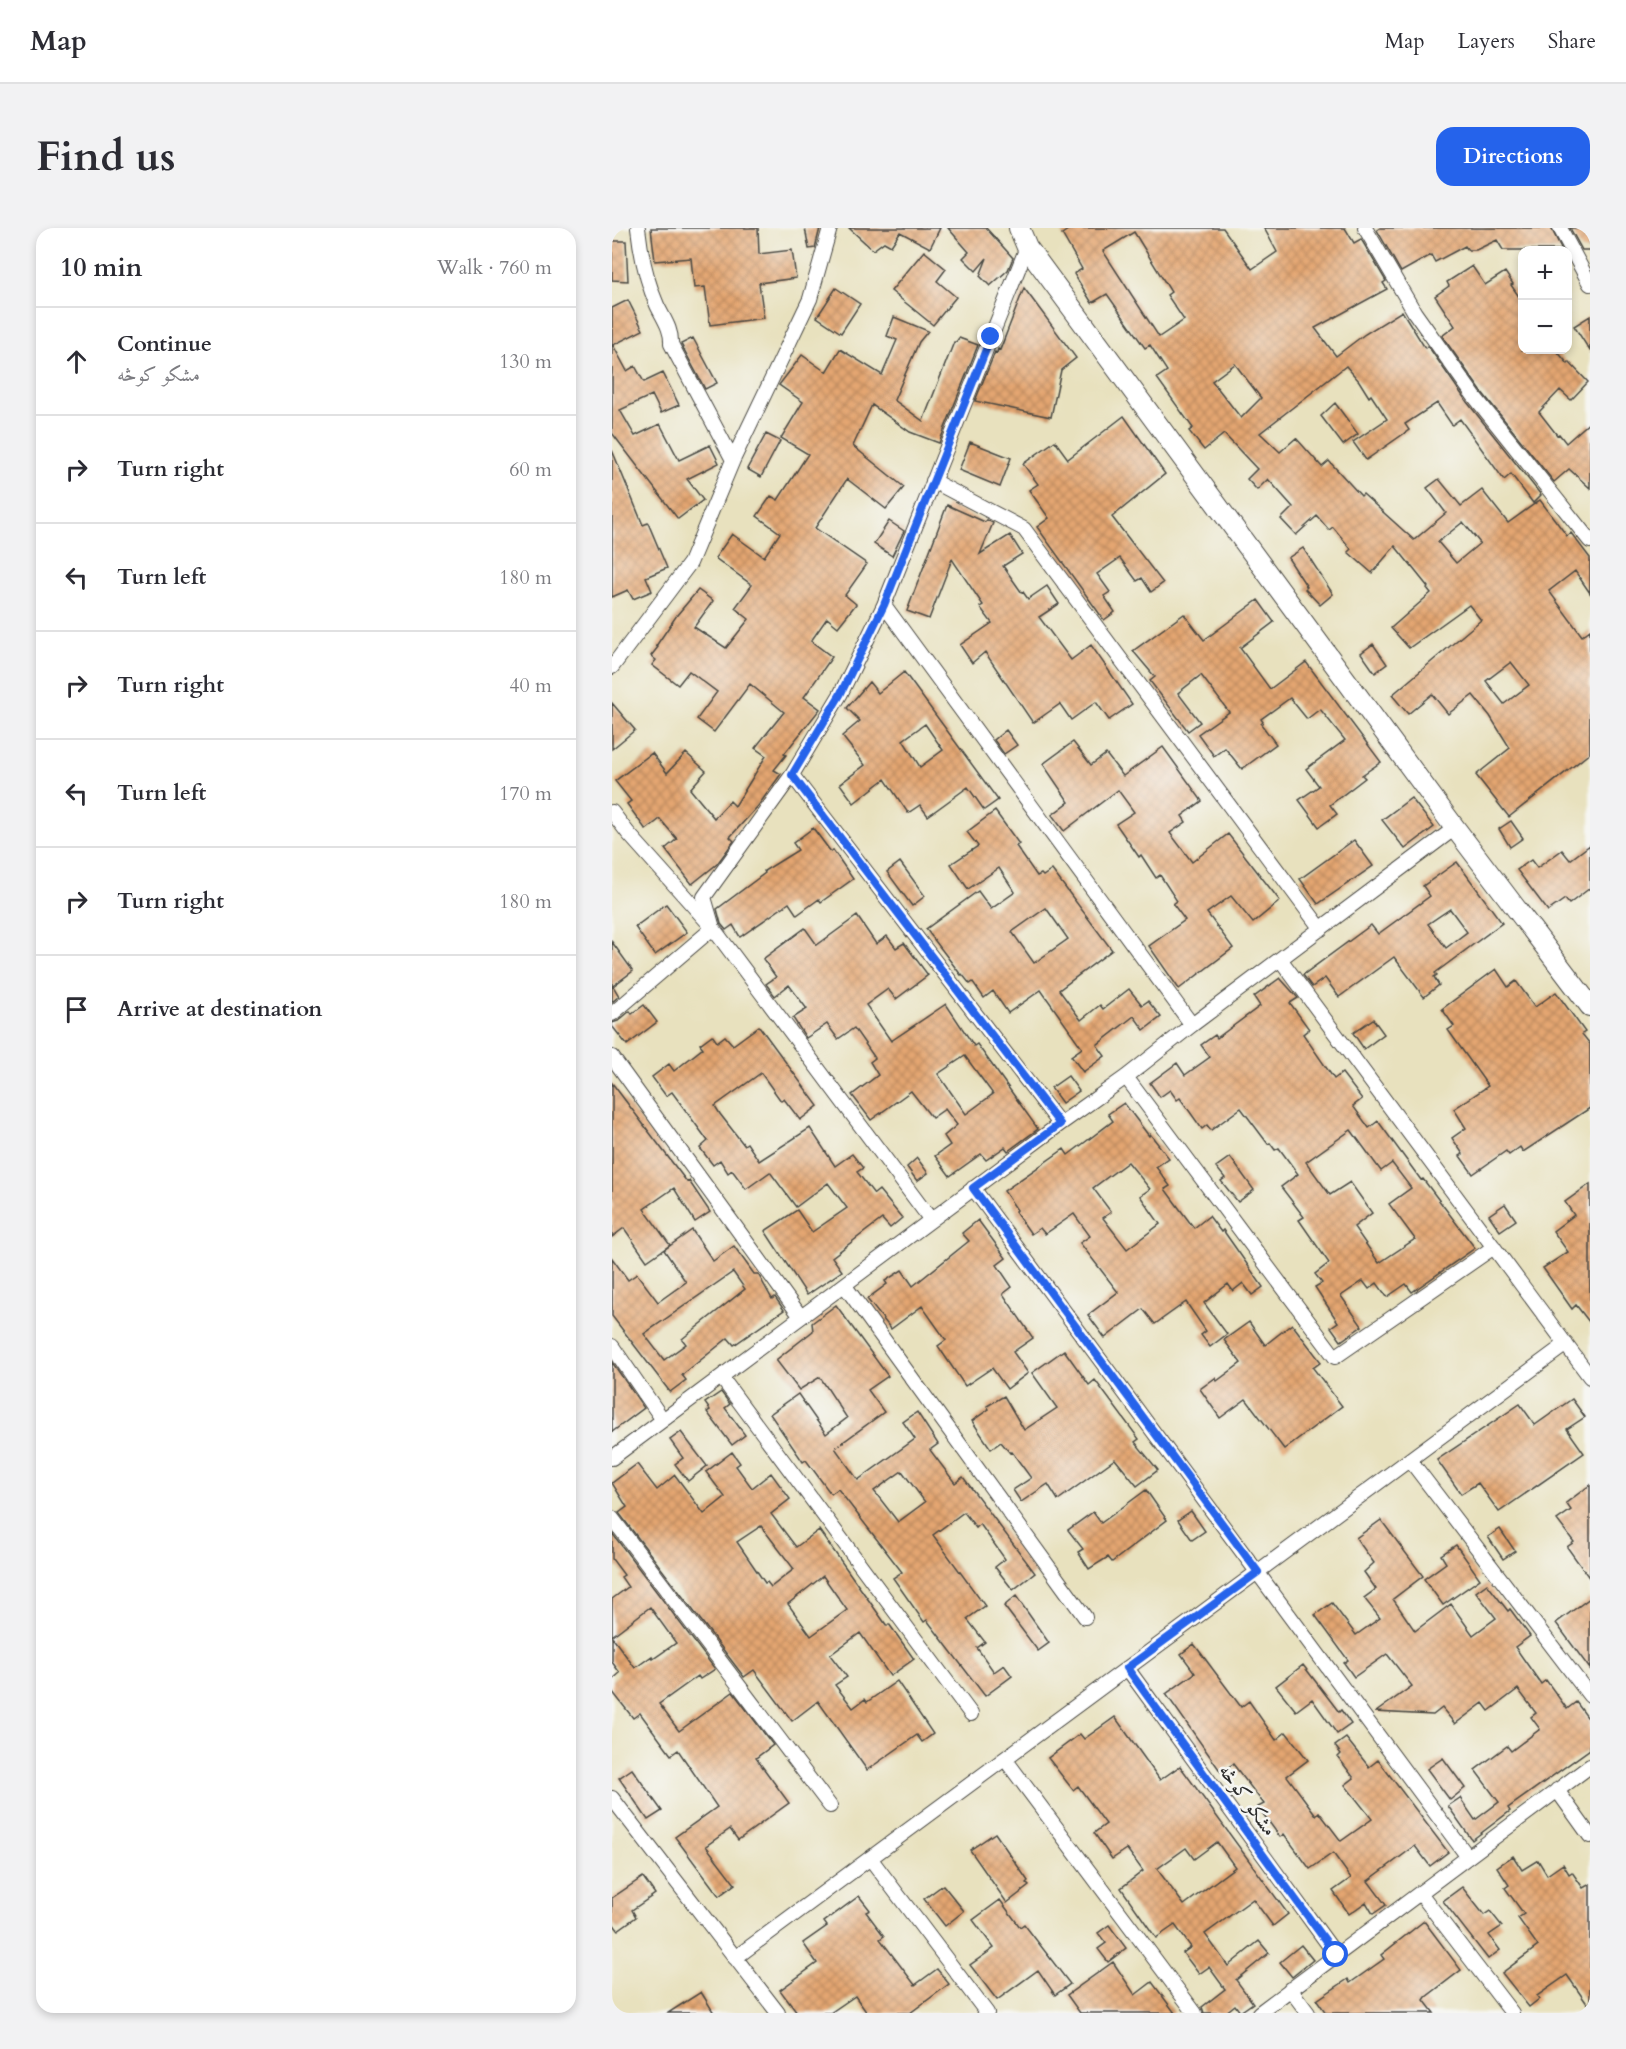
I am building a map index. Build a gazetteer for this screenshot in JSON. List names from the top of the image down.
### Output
{
  "streets": {
    "street": ["مشکو کوڅه"]
  },
  "page": {
    "header": "Map",
    "nav": ["Map", "Layers", "Share"],
    "buttons": "Directions",
    "title": "Find us",
    "heading": ["10 min", "Walk · 760 m"],
    "map_buttons": ["+", "−"],
    "list": [
      ["Continue", "مشکو کوڅه", "130 m"],
      ["Turn right", "60 m"],
      ["Turn left", "180 m"],
      ["Turn right", "40 m"],
      ["Turn left", "170 m"],
      ["Turn right", "180 m"],
      "Arrive at destination"
    ]
  }
}
